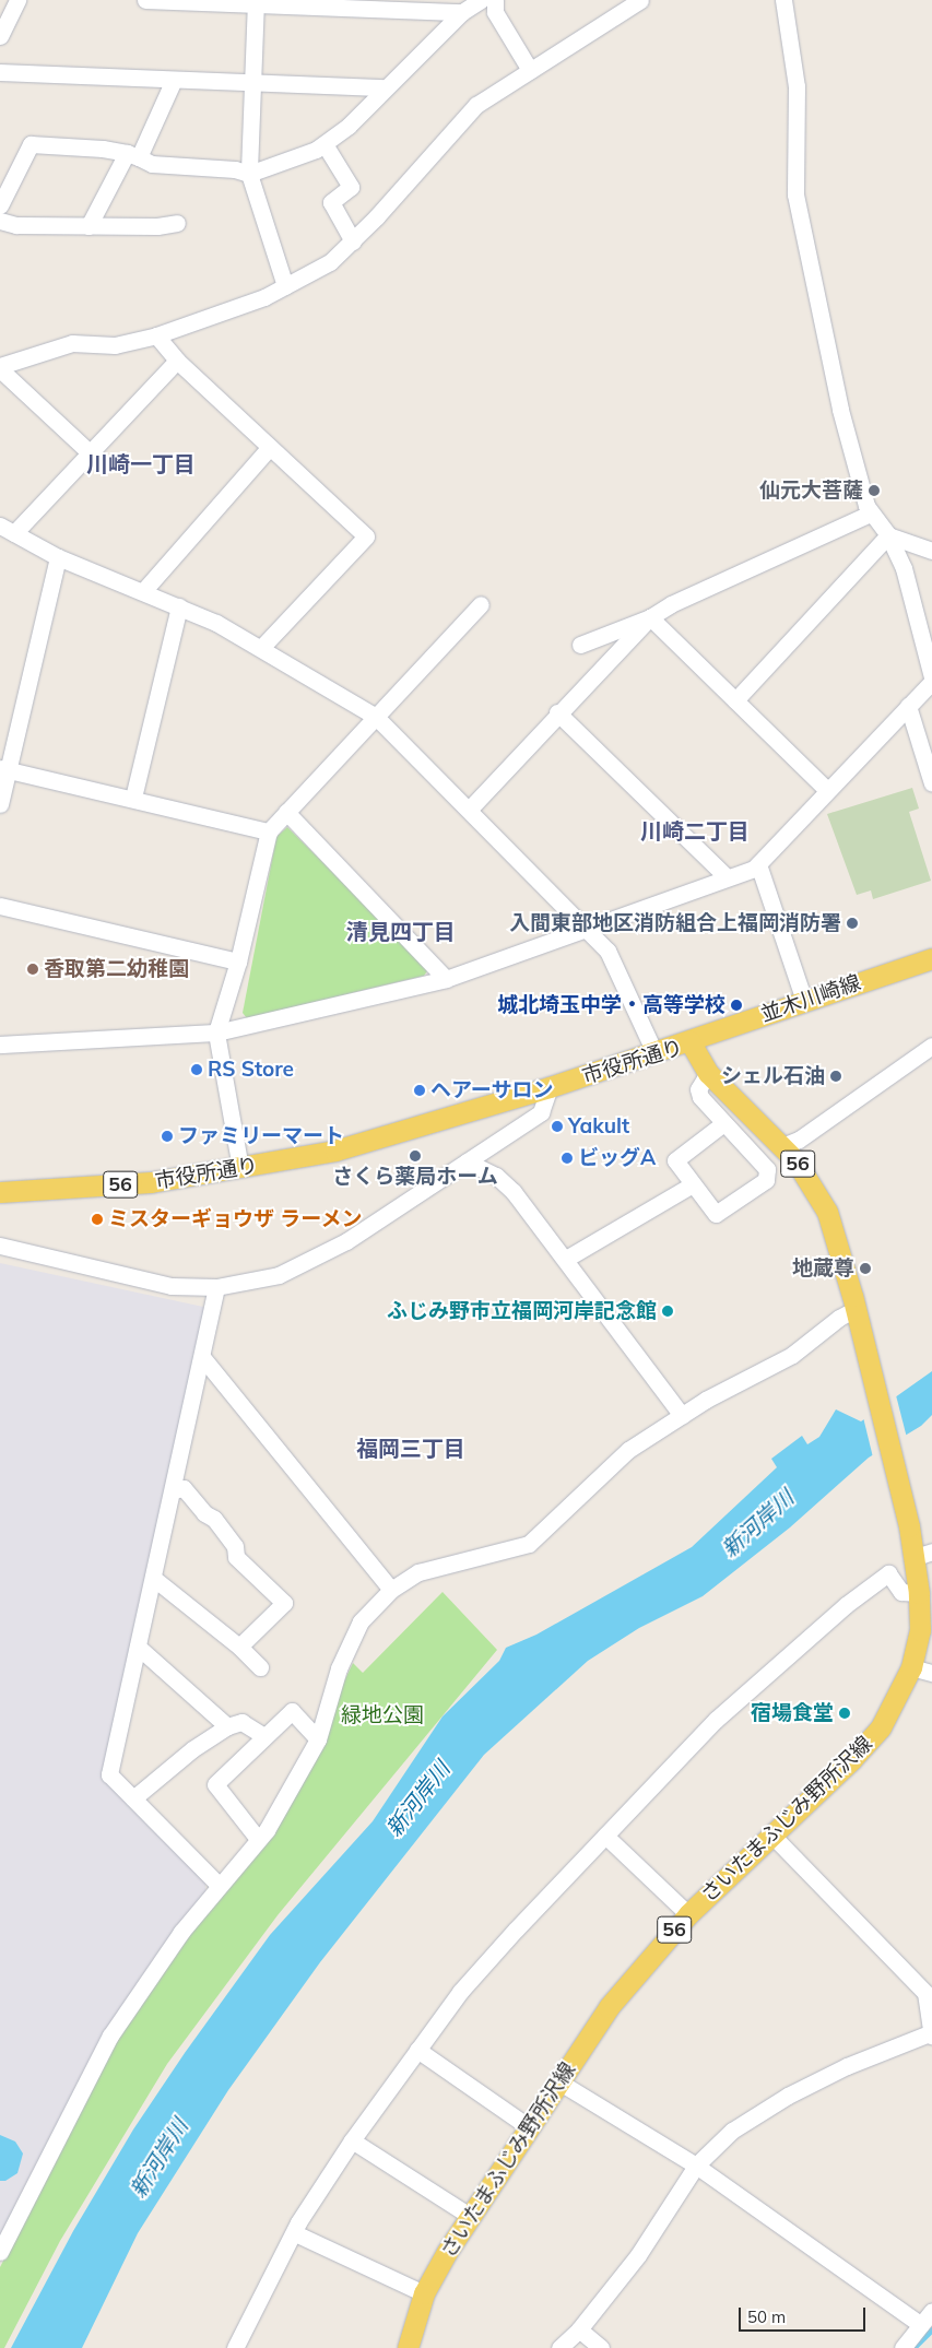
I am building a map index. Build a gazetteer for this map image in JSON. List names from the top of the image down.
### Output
{
  "streets": {
    "main road": [
      "並木川崎線",
      "市役所通り",
      "56",
      "さいたまふじみ野所沢線"
    ]
  },
  "crossings": [
    ["並木川崎線", "市役所通り"],
    ["市役所通り", "さいたまふじみ野所沢線"]
  ],
  "districts": [
    "川崎一丁目",
    "川崎二丁目",
    "清見四丁目",
    "福岡三丁目"
  ],
  "water": ["新河岸川"],
  "parks": ["緑地公園"],
  "places": [
    "仙元大菩薩",
    "入間東部地区消防組合上福岡消防署",
    "香取第二幼稚園",
    "城北埼玉中学・高等学校",
    "RS Store",
    "シェル石油",
    "ヘアーサロン",
    "Yakult",
    "ファミリーマート",
    "さくら薬局ホーム",
    "ビッグA",
    "ミスターギョウザ ラーメン",
    "地蔵尊",
    "ふじみ野市立福岡河岸記念館",
    "宿場食堂"
  ],
  "scale_bar": "50 m"
}
